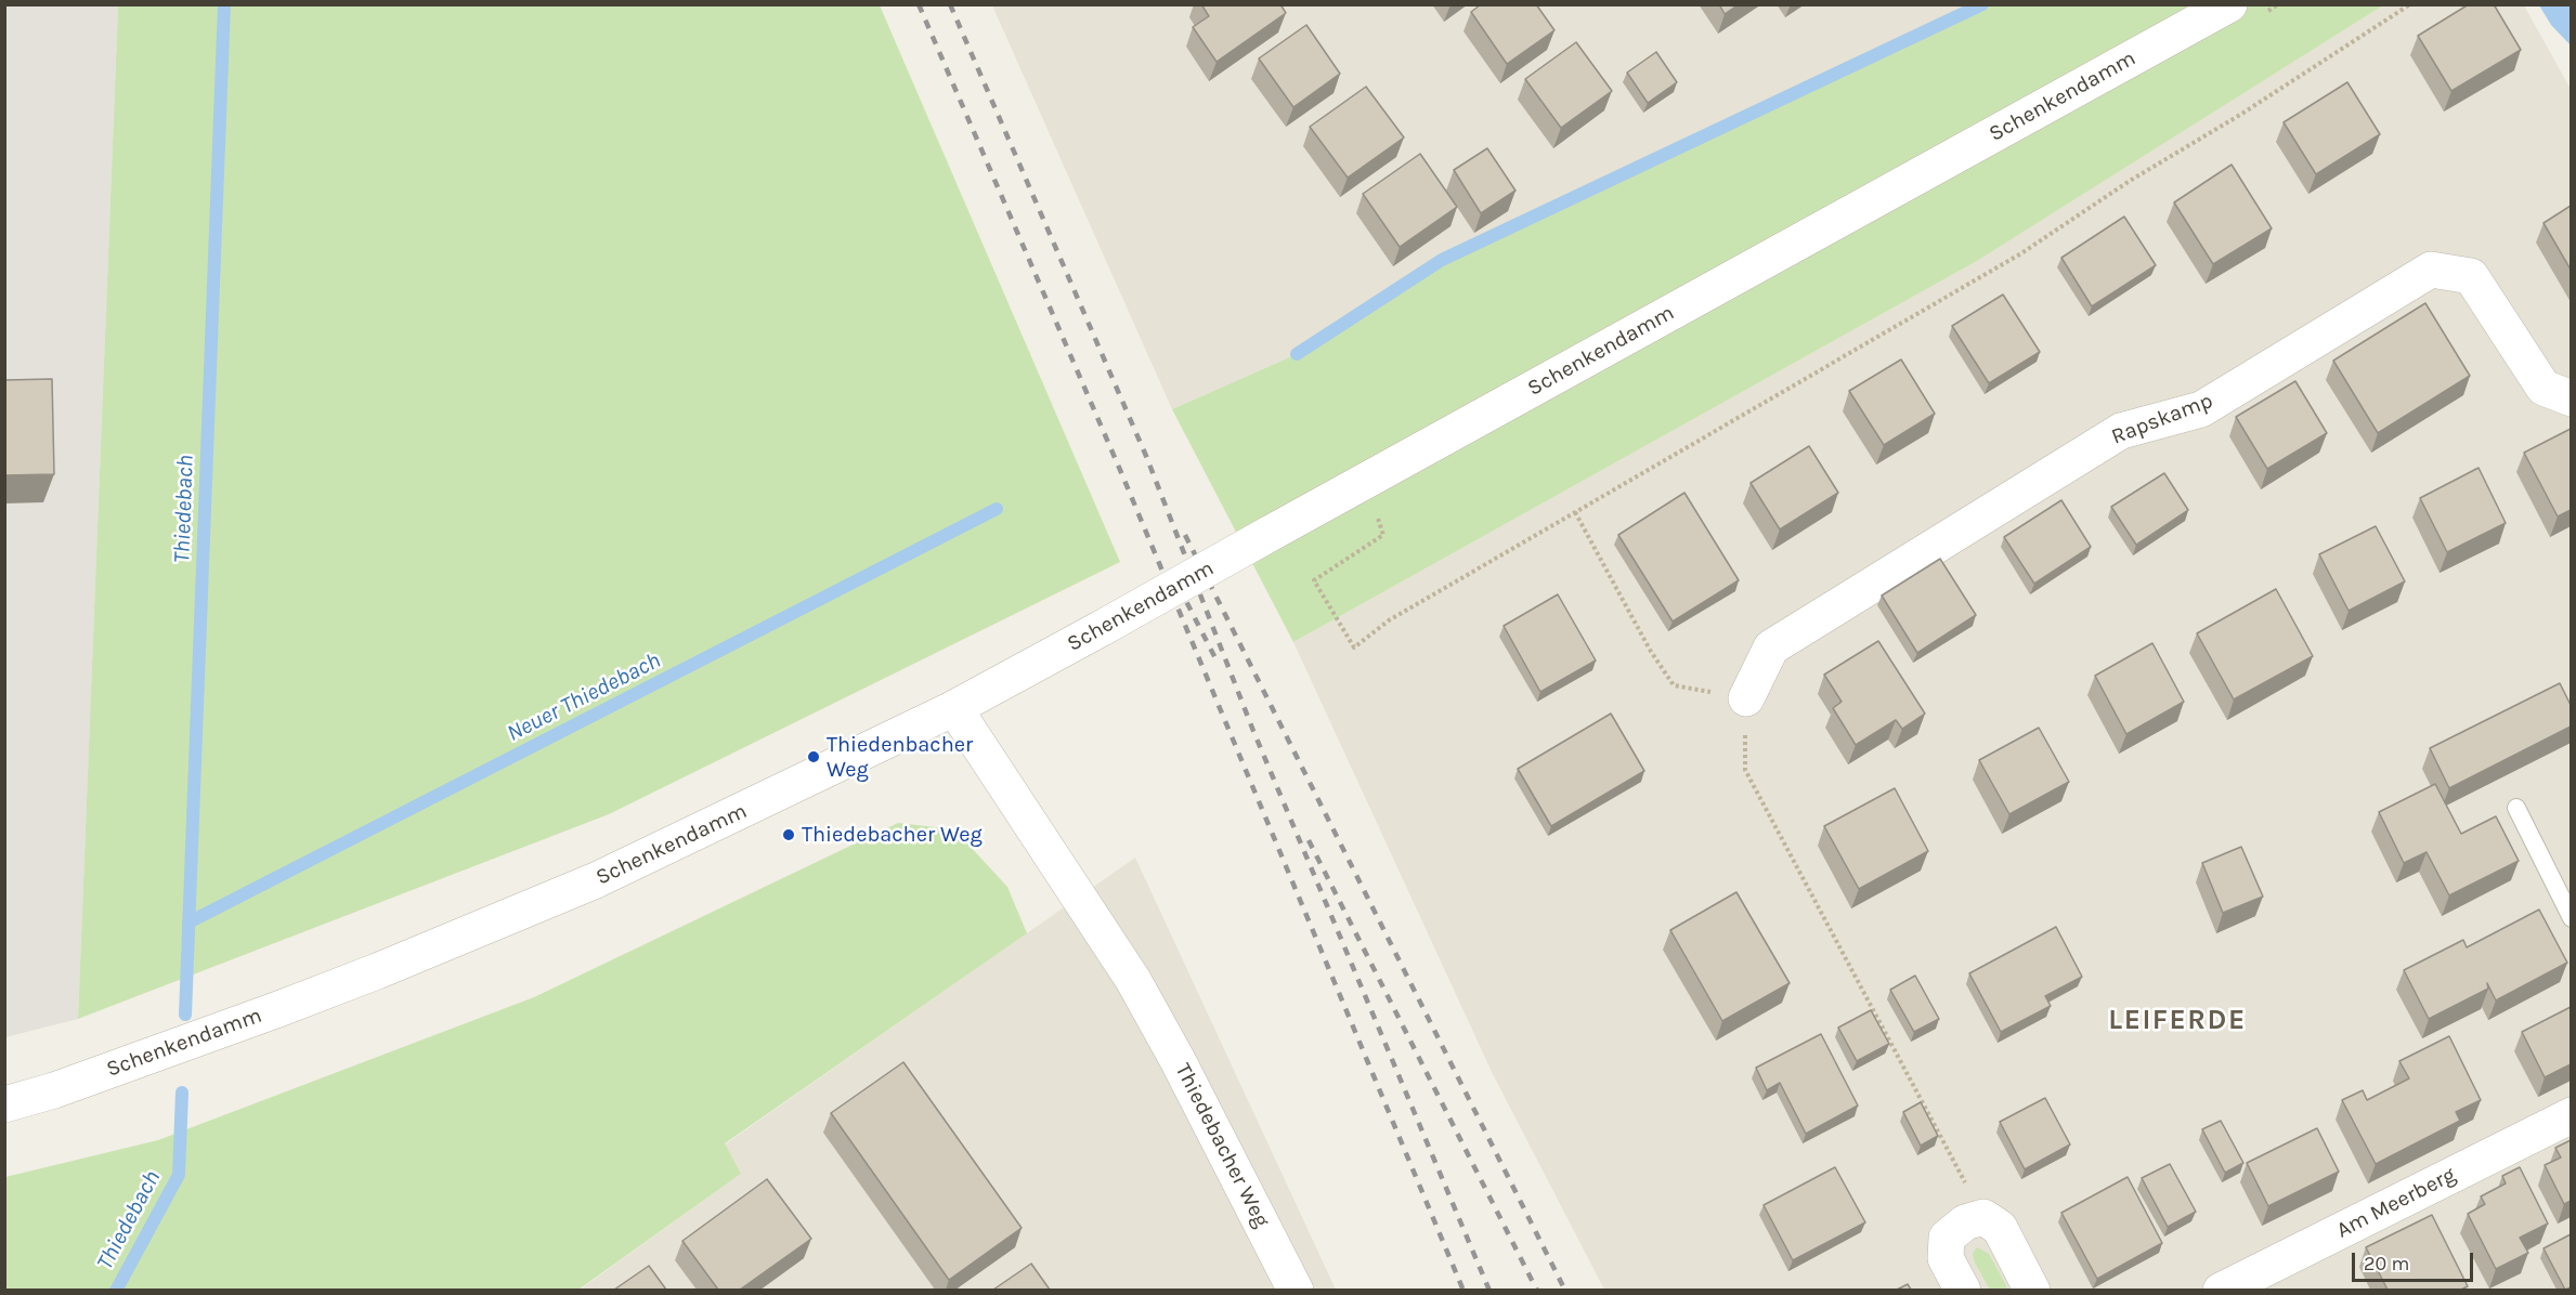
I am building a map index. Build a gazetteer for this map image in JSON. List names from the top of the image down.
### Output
{
  "streets": {
    "street": [
      "Schenkendamm",
      "Rapskamp",
      "Thiedebacher Weg",
      "Am Meerberg"
    ]
  },
  "crossings": [
    ["Schenkendamm", "Thiedebacher Weg"]
  ],
  "districts": ["LEIFERDE"],
  "water": ["Thiedebach", "Neuer Thiedebach"],
  "places": ["Thiedenbacher Weg", "Thiedebacher Weg"],
  "scale_bar": "20 m"
}
